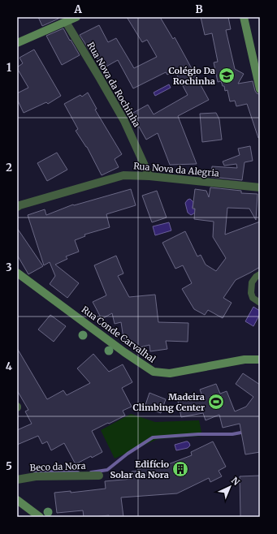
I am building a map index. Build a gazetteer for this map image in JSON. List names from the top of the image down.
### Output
{
  "streets": {
    "street": [
      "Rua Nova da Rochinha",
      "Rua Nova da Alegria",
      "Rua Conde Carvalhal",
      "Beco da Nora"
    ]
  },
  "crossings": [
    ["Rua Nova da Rochinha", "Rua Nova da Alegria"]
  ],
  "places": {
    "school or university": ["Colégio Da Rochinha"],
    "sports": ["Madeira Climbing Center"],
    "building": ["Edifício Solar da Nora"]
  },
  "north": "top right",
  "grid": {
    "columns": ["A", "B"],
    "rows": [
      "1",
      "2",
      "3",
      "4",
      "5"
    ]
  }
}
